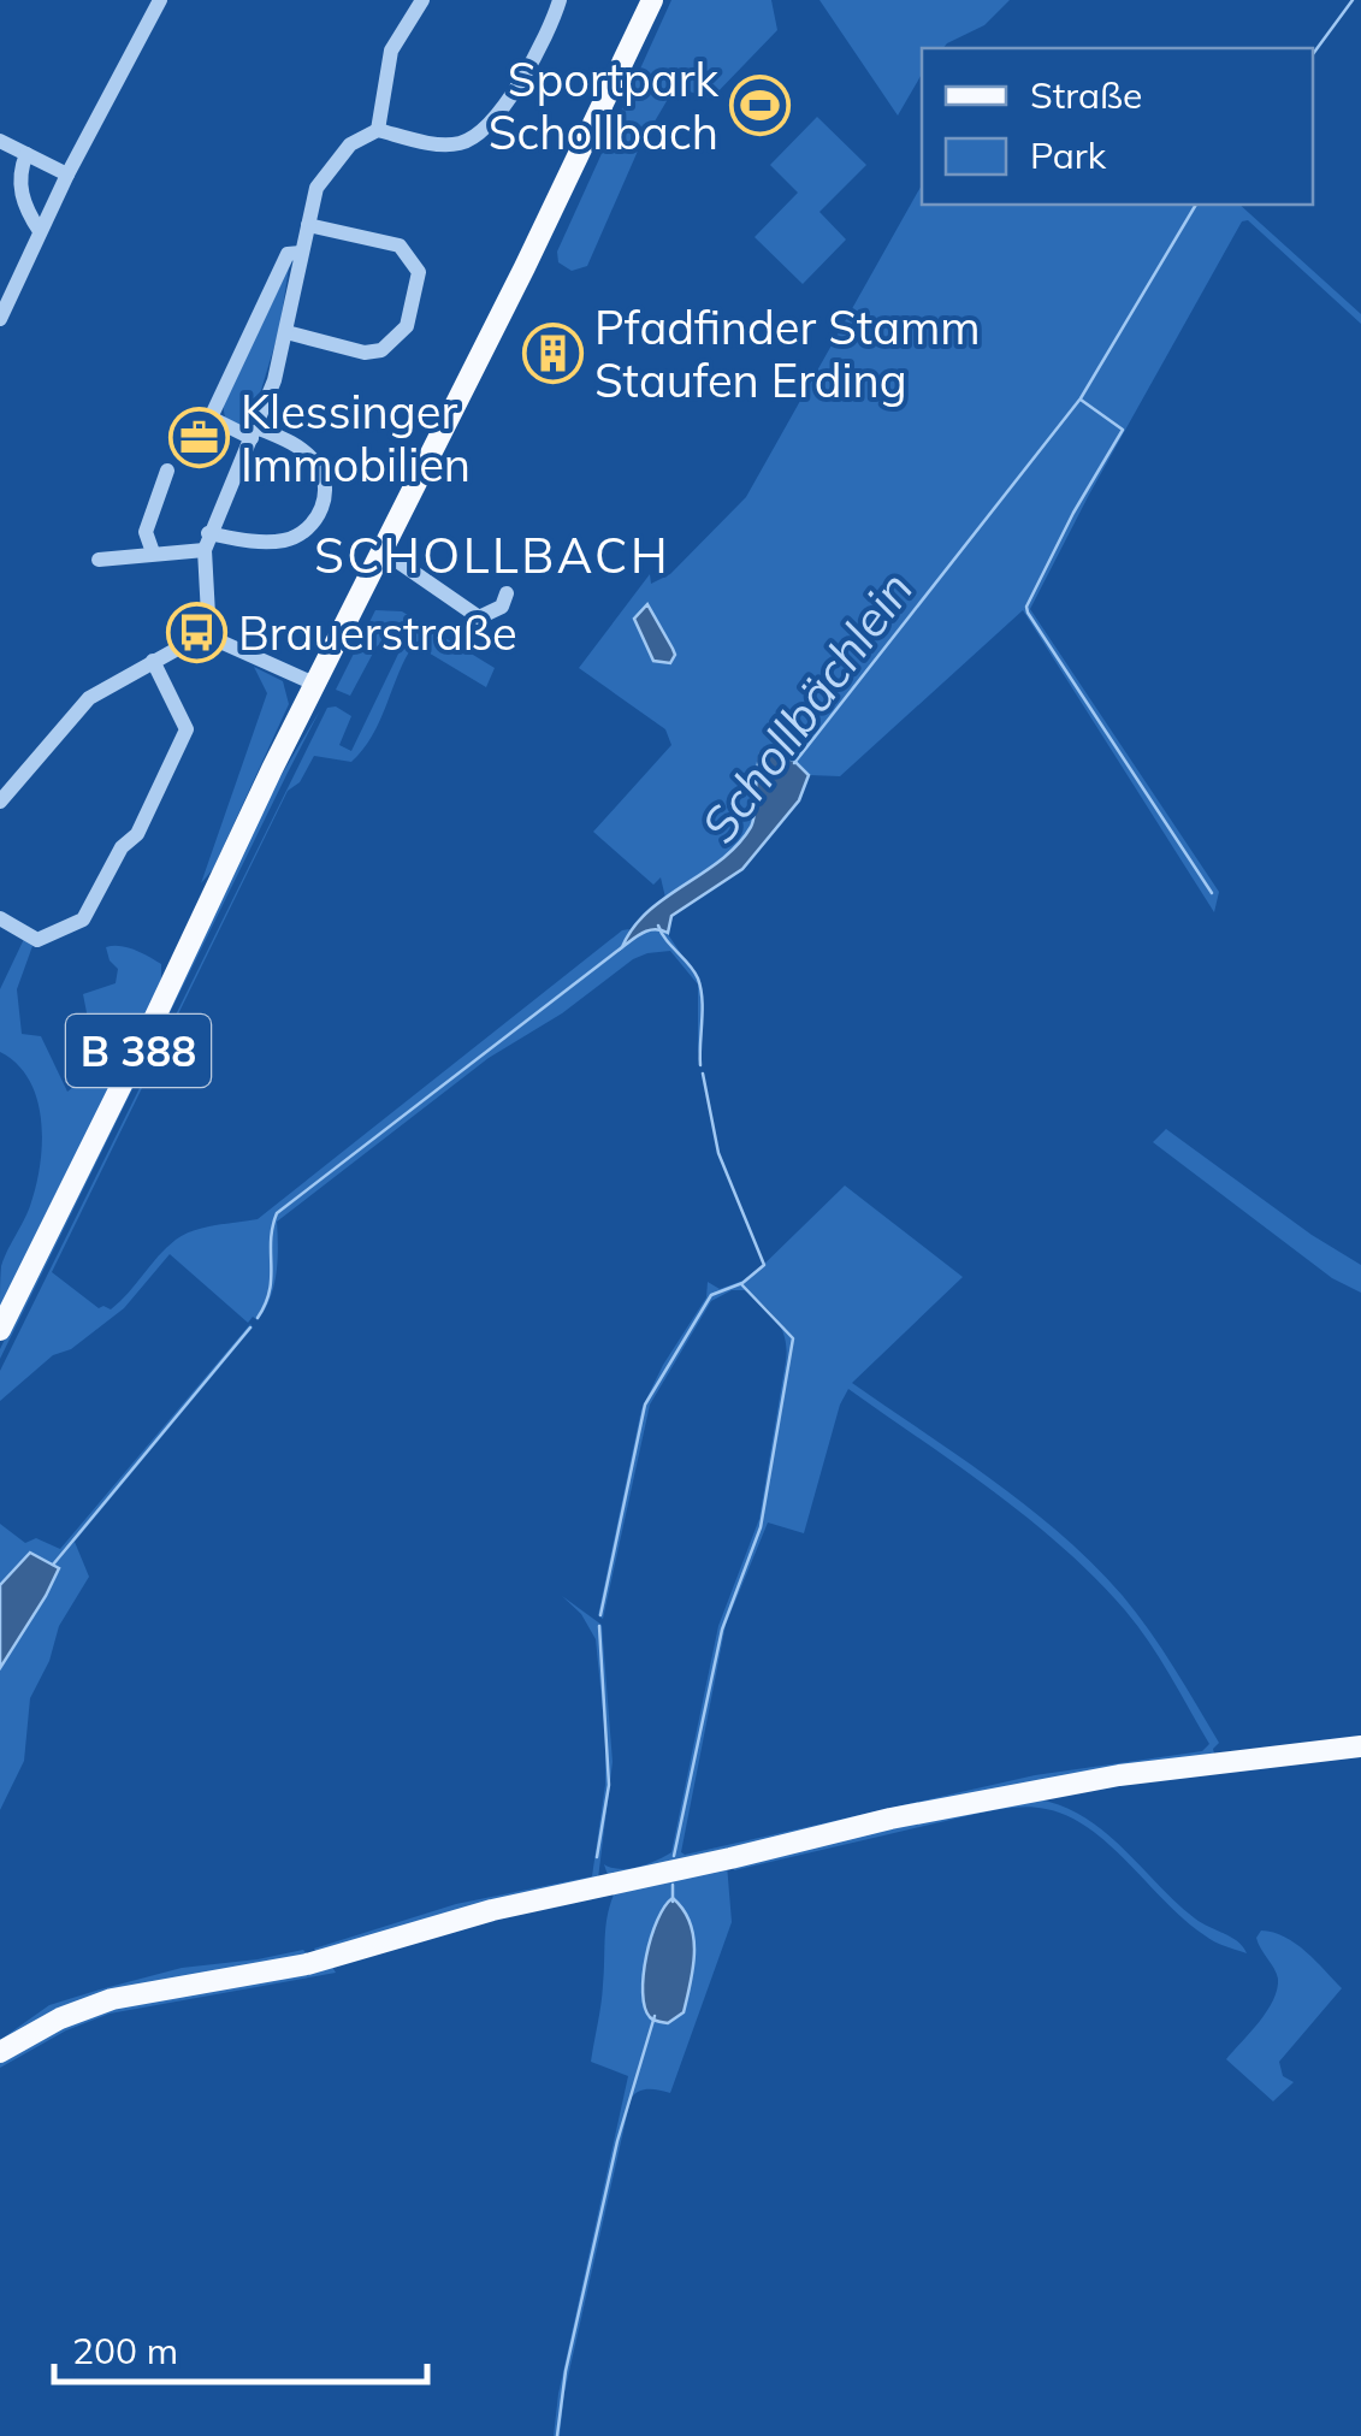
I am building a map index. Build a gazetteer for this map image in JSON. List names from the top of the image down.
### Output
{
  "streets": {
    "main road": ["B 388"]
  },
  "districts": ["SCHOLLBACH"],
  "water": ["Schollbächlein"],
  "places": {
    "sports": ["Sportpark Schollbach"],
    "building": ["Pfadfinder Stamm Staufen Erding"],
    "office": ["Klessinger Immobilien"],
    "bus stop": ["Brauerstraße"]
  },
  "legend": ["Straße", "Park"],
  "scale_bar": "200 m"
}
